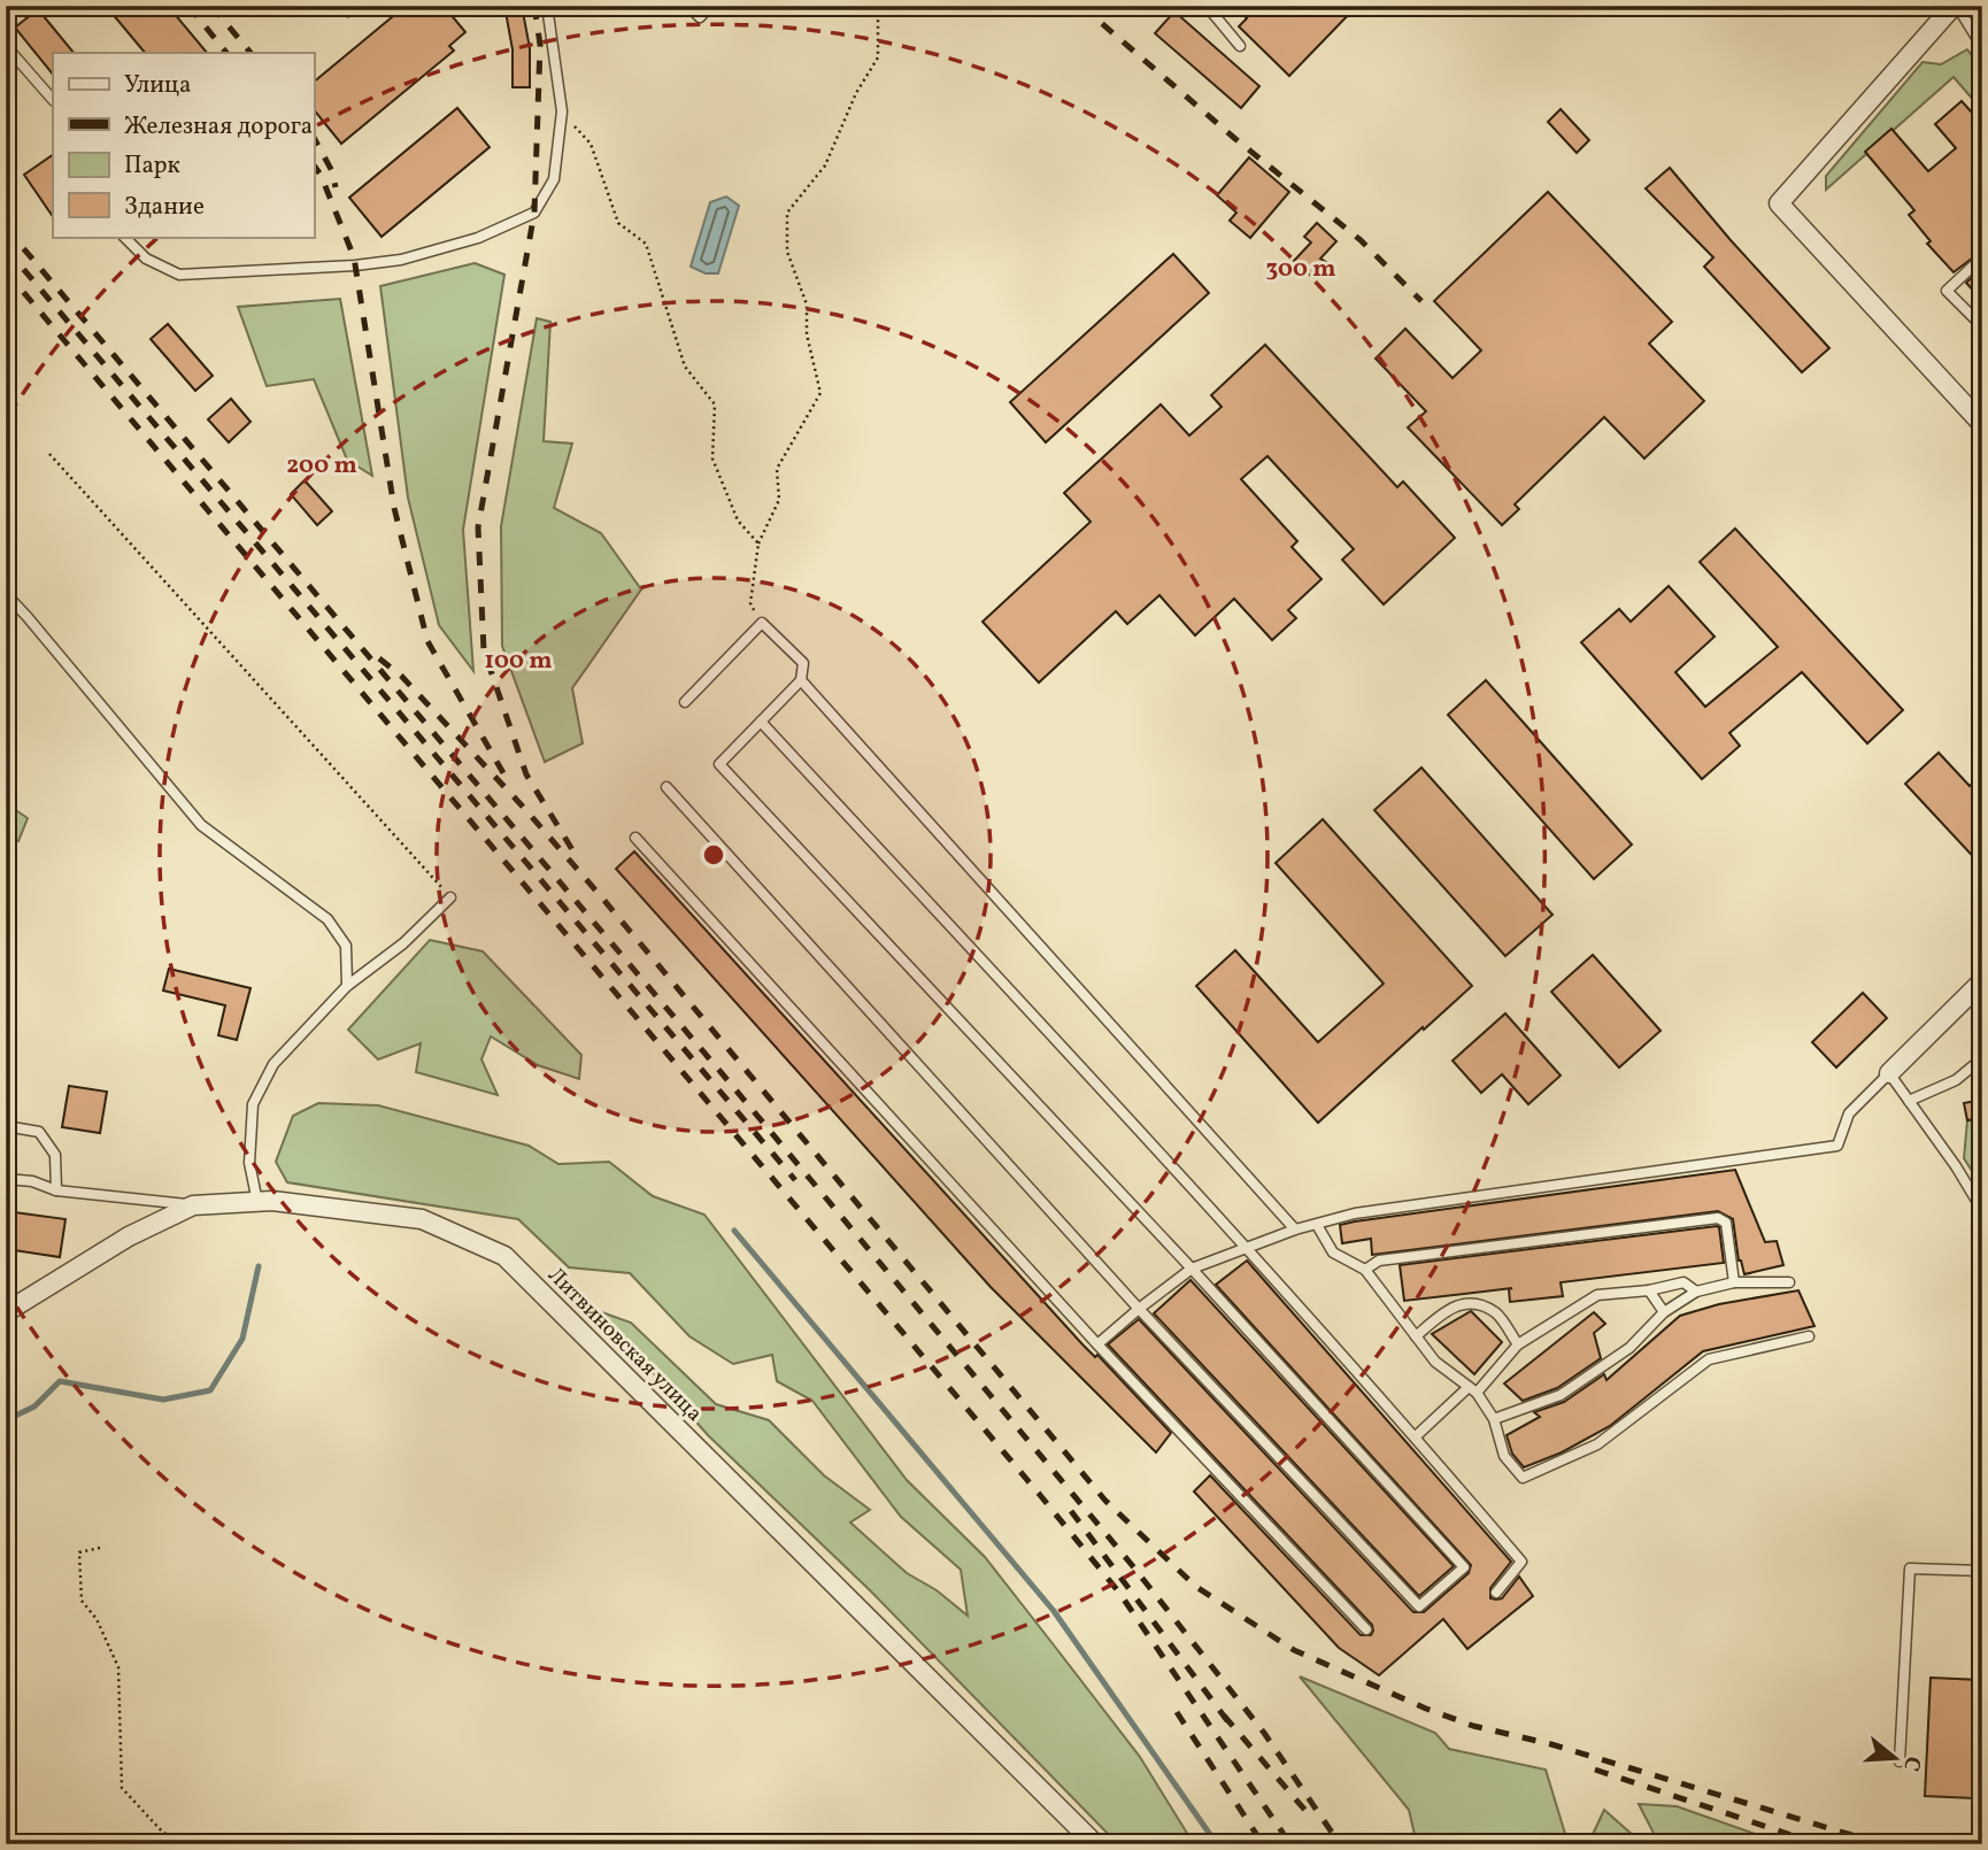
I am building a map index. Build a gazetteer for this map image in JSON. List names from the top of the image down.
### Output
{
  "streets": {
    "street": ["Литвиновская улица"]
  },
  "legend": [
    "Улица",
    "Железная дорога",
    "Парк",
    "Здание"
  ],
  "north": "right",
  "rings": ["300 m", "200 m", "100 m"]
}
